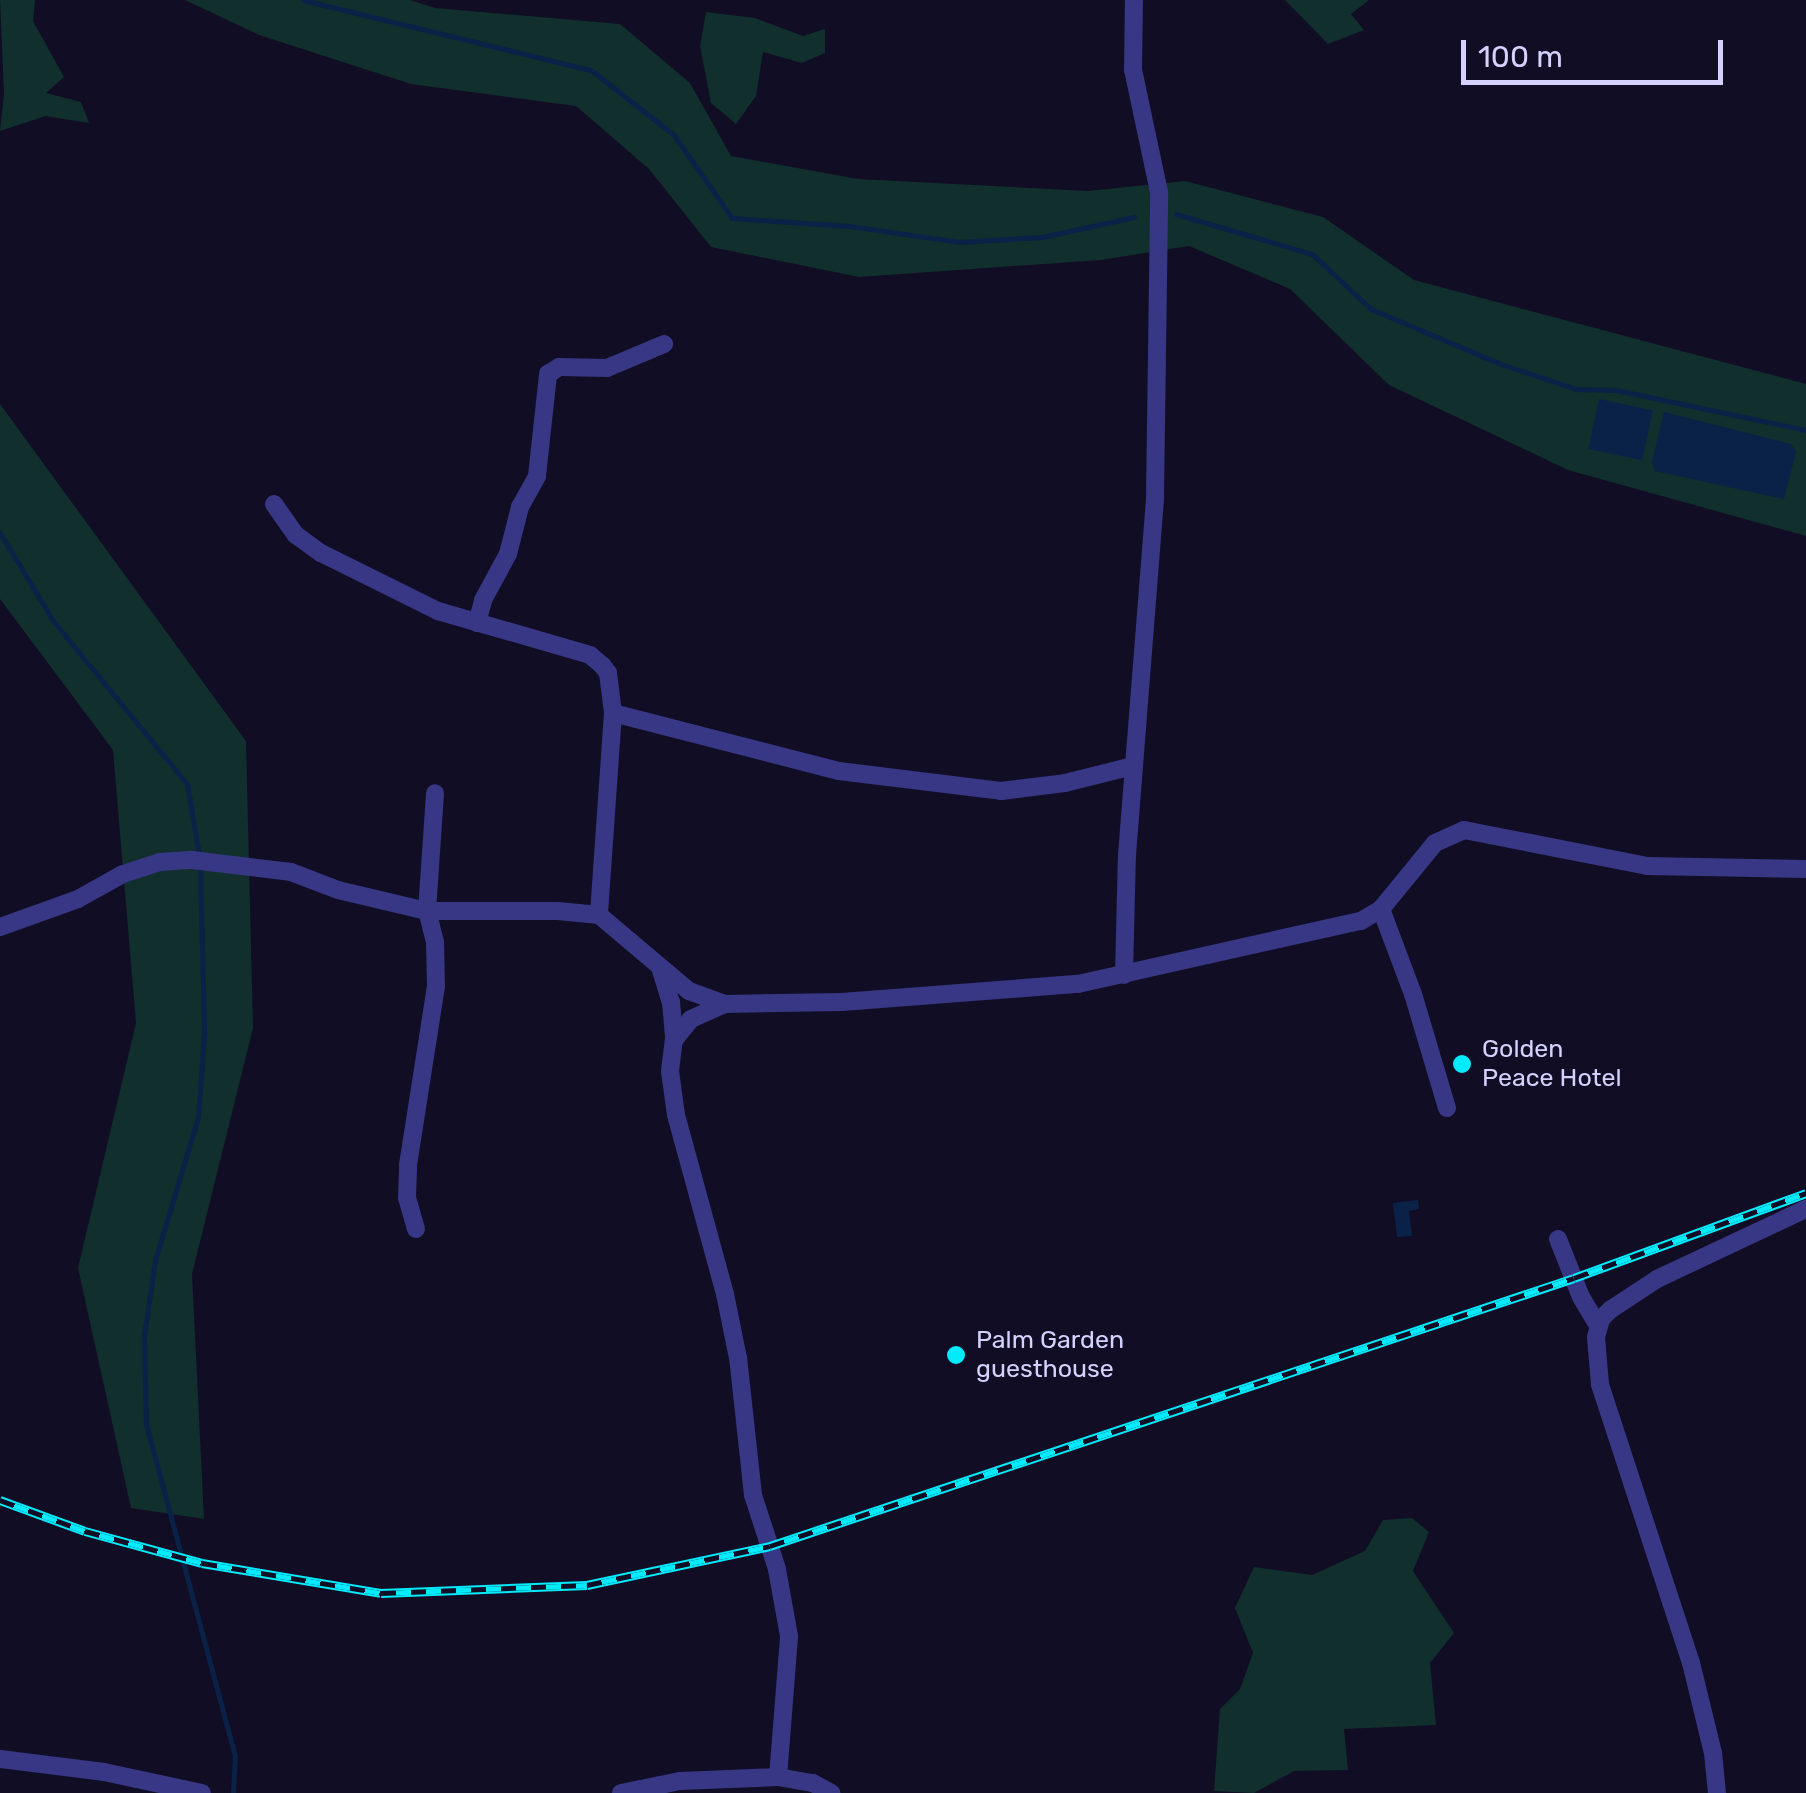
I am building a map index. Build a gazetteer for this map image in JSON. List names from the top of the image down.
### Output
{
  "places": ["Golden Peace Hotel", "Palm Garden guesthouse"],
  "scale_bar": "100 m"
}
